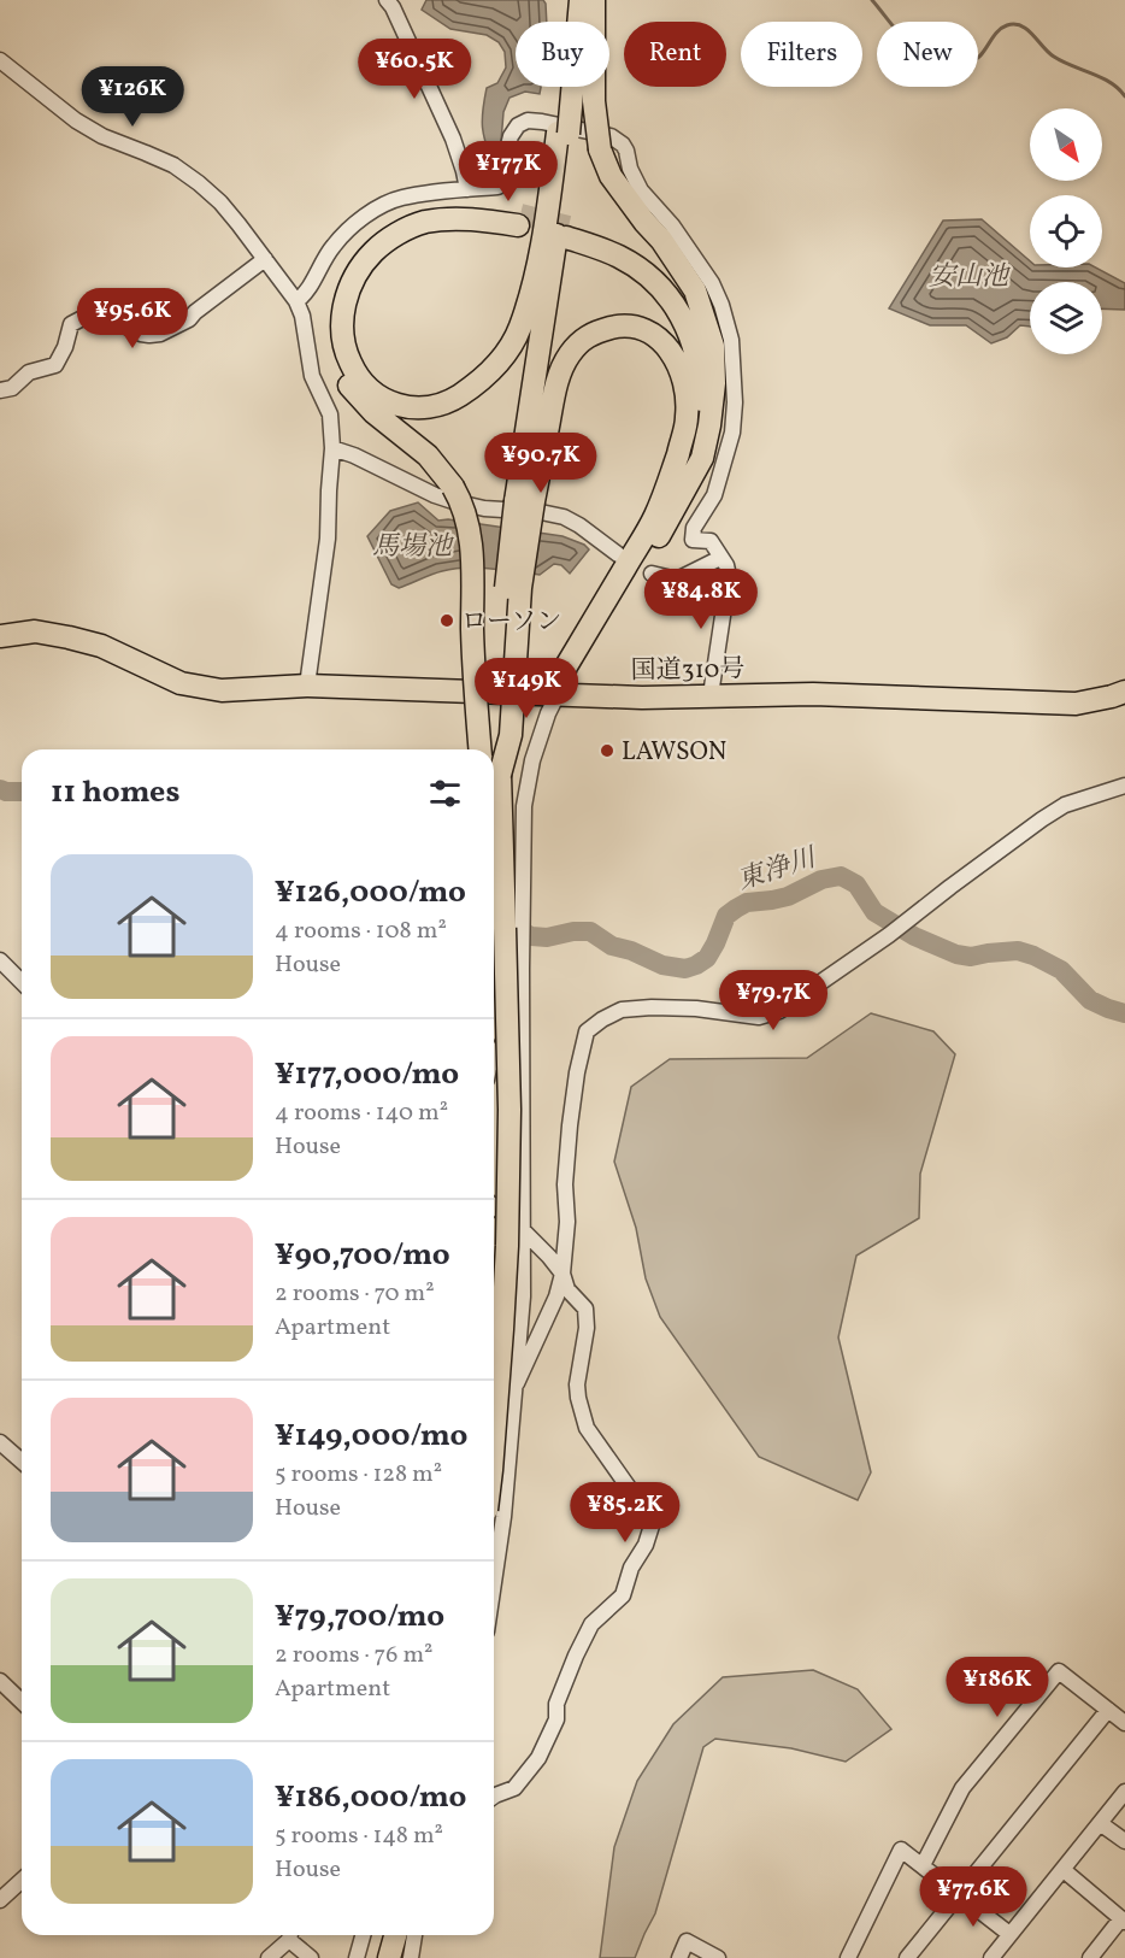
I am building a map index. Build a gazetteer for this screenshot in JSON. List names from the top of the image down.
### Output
{
  "streets": {
    "highway": ["国道310号"]
  },
  "water": ["安山池", "馬場池", "東浄川"],
  "places": ["ローソン", "LAWSON"],
  "north": "bottom right",
  "page": {
    "chip": [
      "Buy",
      "Rent",
      "Filters",
      "New"
    ],
    "price": [
      "¥60.5K",
      "¥126K",
      "¥177K",
      "¥95.6K",
      "¥90.7K",
      "¥84.8K",
      "¥149K",
      "¥79.7K",
      "¥85.2K",
      "¥186K",
      "¥77.6K"
    ],
    "heading": "11 homes",
    "list": [
      {
        "name": "¥126,000/mo",
        "note": "4 rooms · 108 m² · House"
      },
      {
        "name": "¥177,000/mo",
        "note": "4 rooms · 140 m² · House"
      },
      {
        "name": "¥90,700/mo",
        "note": "2 rooms · 70 m² · Apartment"
      },
      {
        "name": "¥149,000/mo",
        "note": "5 rooms · 128 m² · House"
      },
      {
        "name": "¥79,700/mo",
        "note": "2 rooms · 76 m² · Apartment"
      },
      {
        "name": "¥186,000/mo",
        "note": "5 rooms · 148 m² · House"
      }
    ]
  }
}
